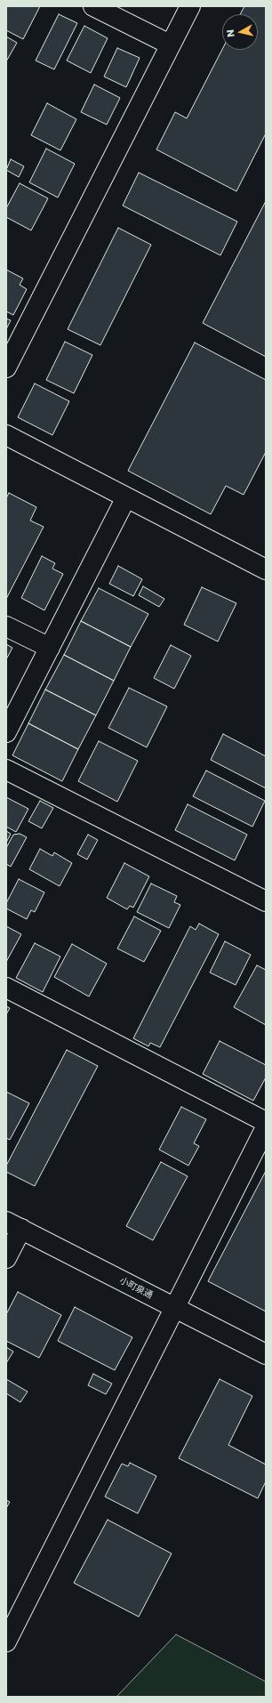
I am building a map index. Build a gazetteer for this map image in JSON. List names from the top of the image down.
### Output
{
  "streets": {
    "street": ["小町泉通"]
  },
  "north": "left"
}
